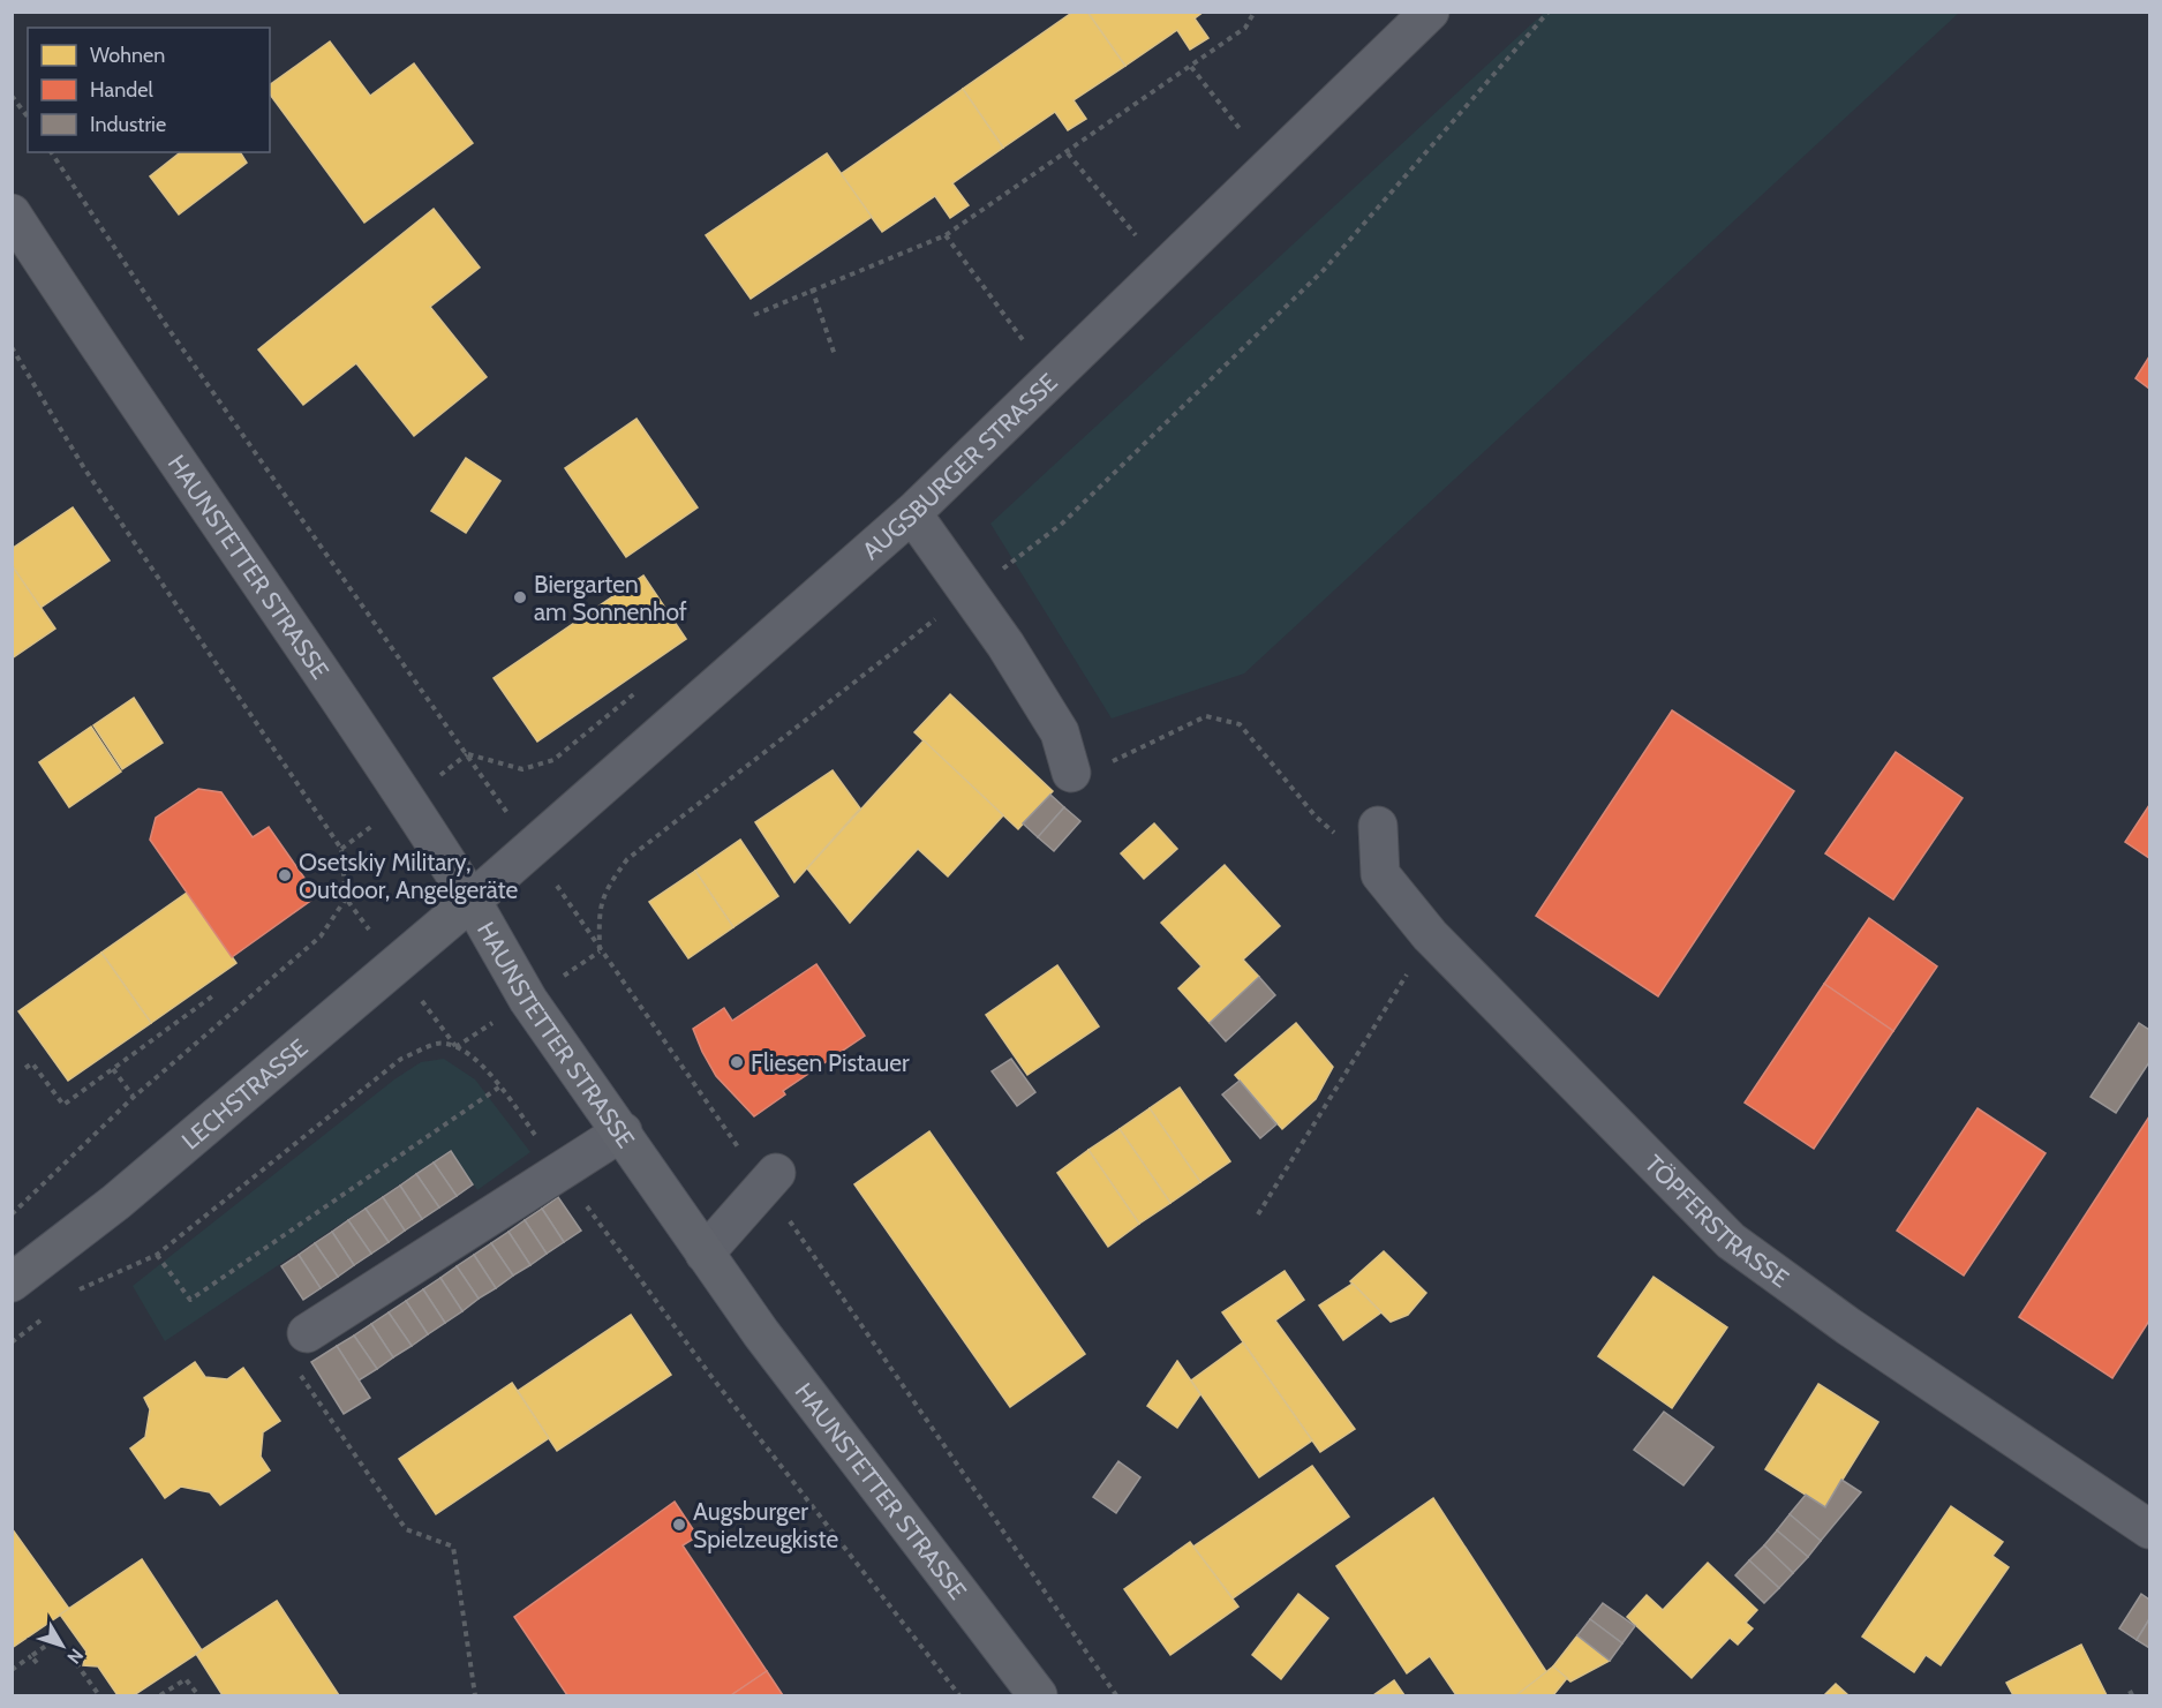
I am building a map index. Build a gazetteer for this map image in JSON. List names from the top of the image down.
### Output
{
  "streets": {
    "main road": ["HAUNSTETTER STRASSE", "LECHSTRASSE"],
    "street": ["AUGSBURGER STRASSE", "TÖPFERSTRASSE"]
  },
  "crossings": [
    ["AUGSBURGER STRASSE", "HAUNSTETTER STRASSE"],
    ["AUGSBURGER STRASSE", "LECHSTRASSE"],
    ["HAUNSTETTER STRASSE", "LECHSTRASSE"]
  ],
  "places": [
    "Biergarten am Sonnenhof",
    "Osetskiy Military, Outdoor, Angelgeräte",
    "Fliesen Pistauer",
    "Augsburger Spielzeugkiste"
  ],
  "legend": ["Wohnen", "Handel", "Industrie"],
  "north": "bottom right"
}
